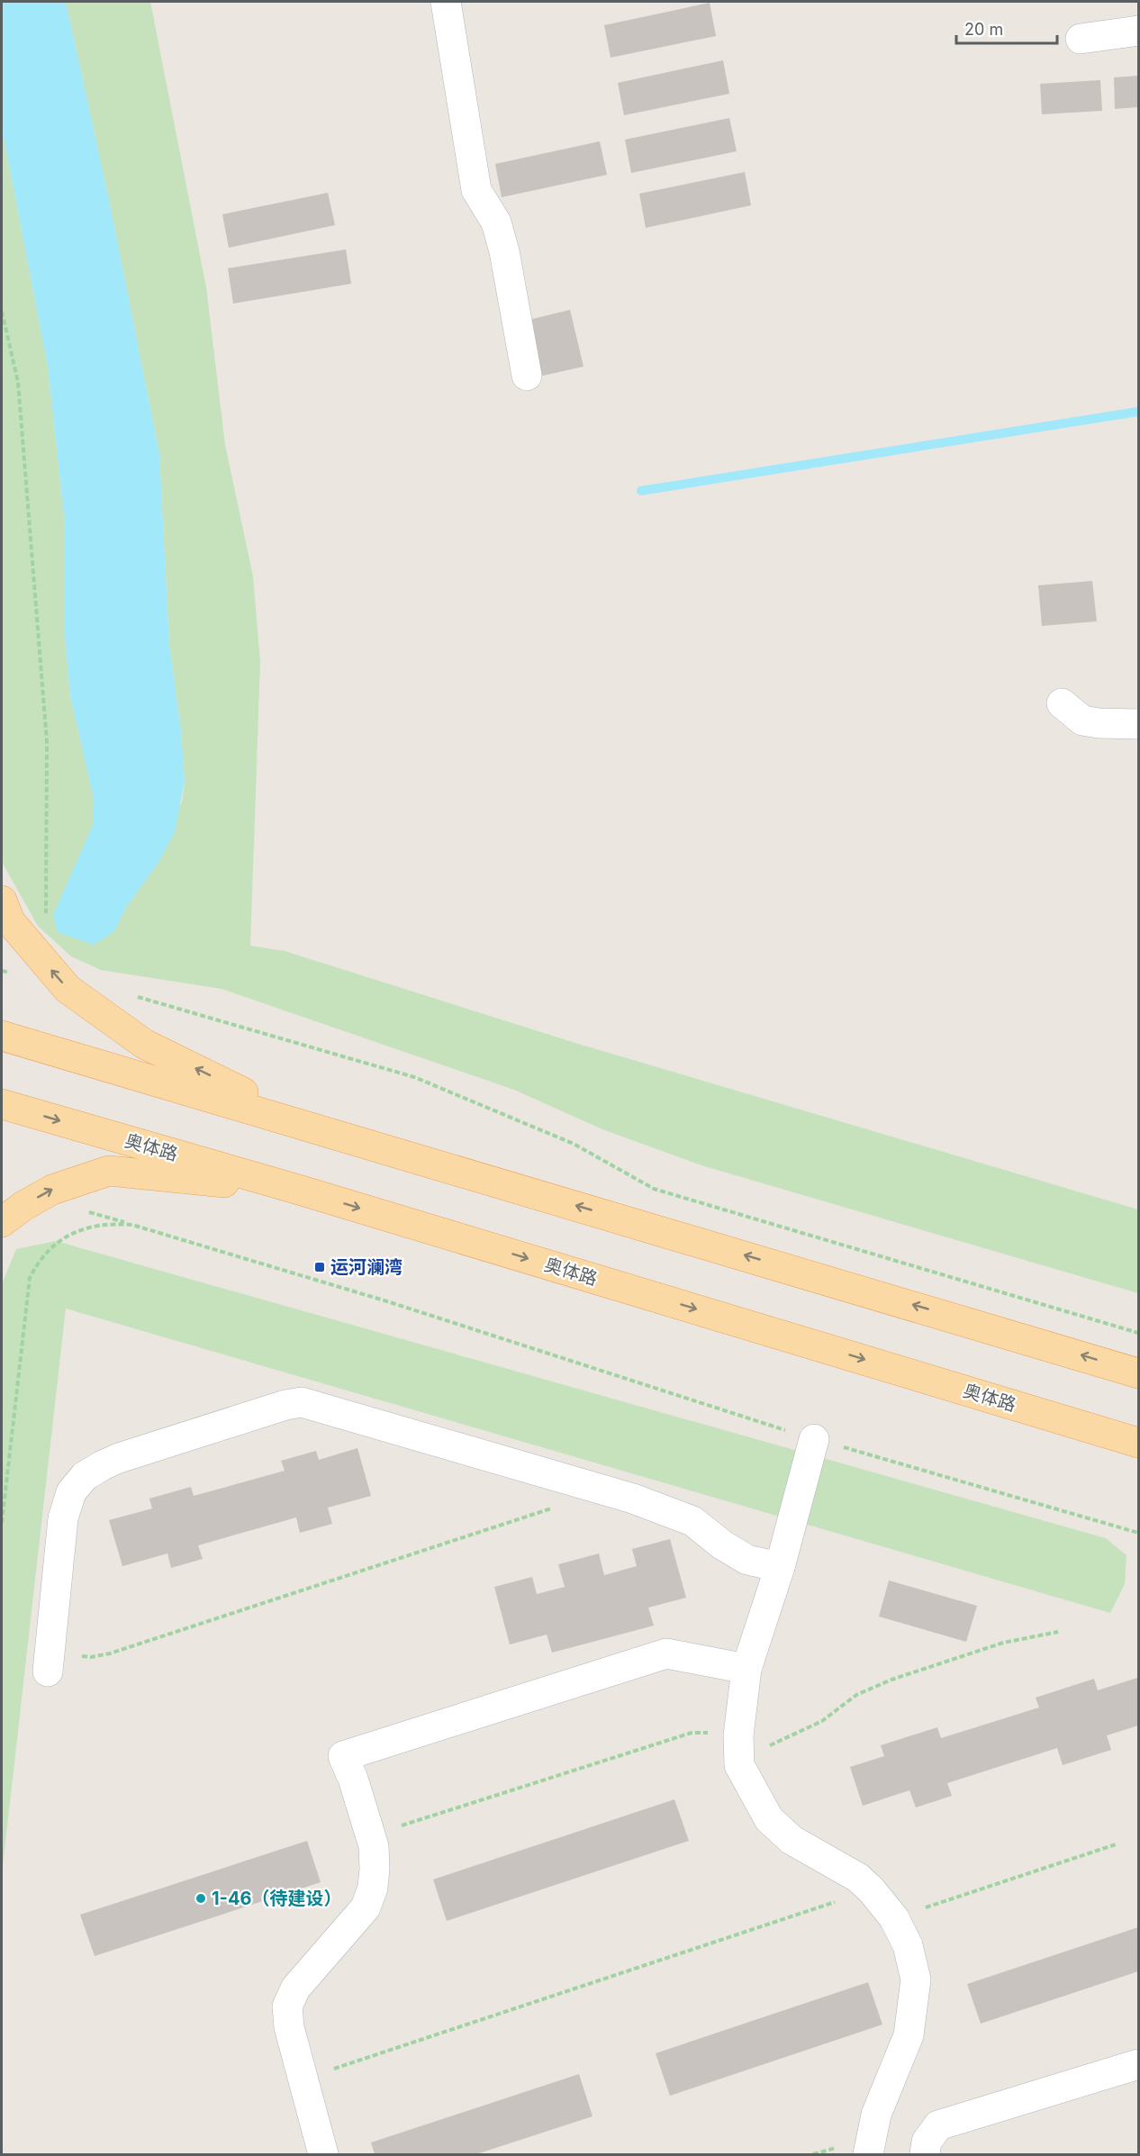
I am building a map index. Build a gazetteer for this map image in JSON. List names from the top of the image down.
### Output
{
  "streets": {
    "main road": ["奥体路"]
  },
  "places": {
    "transit": ["运河澜湾"],
    "other": ["1-46（待建设）"]
  },
  "scale_bar": "20 m"
}
